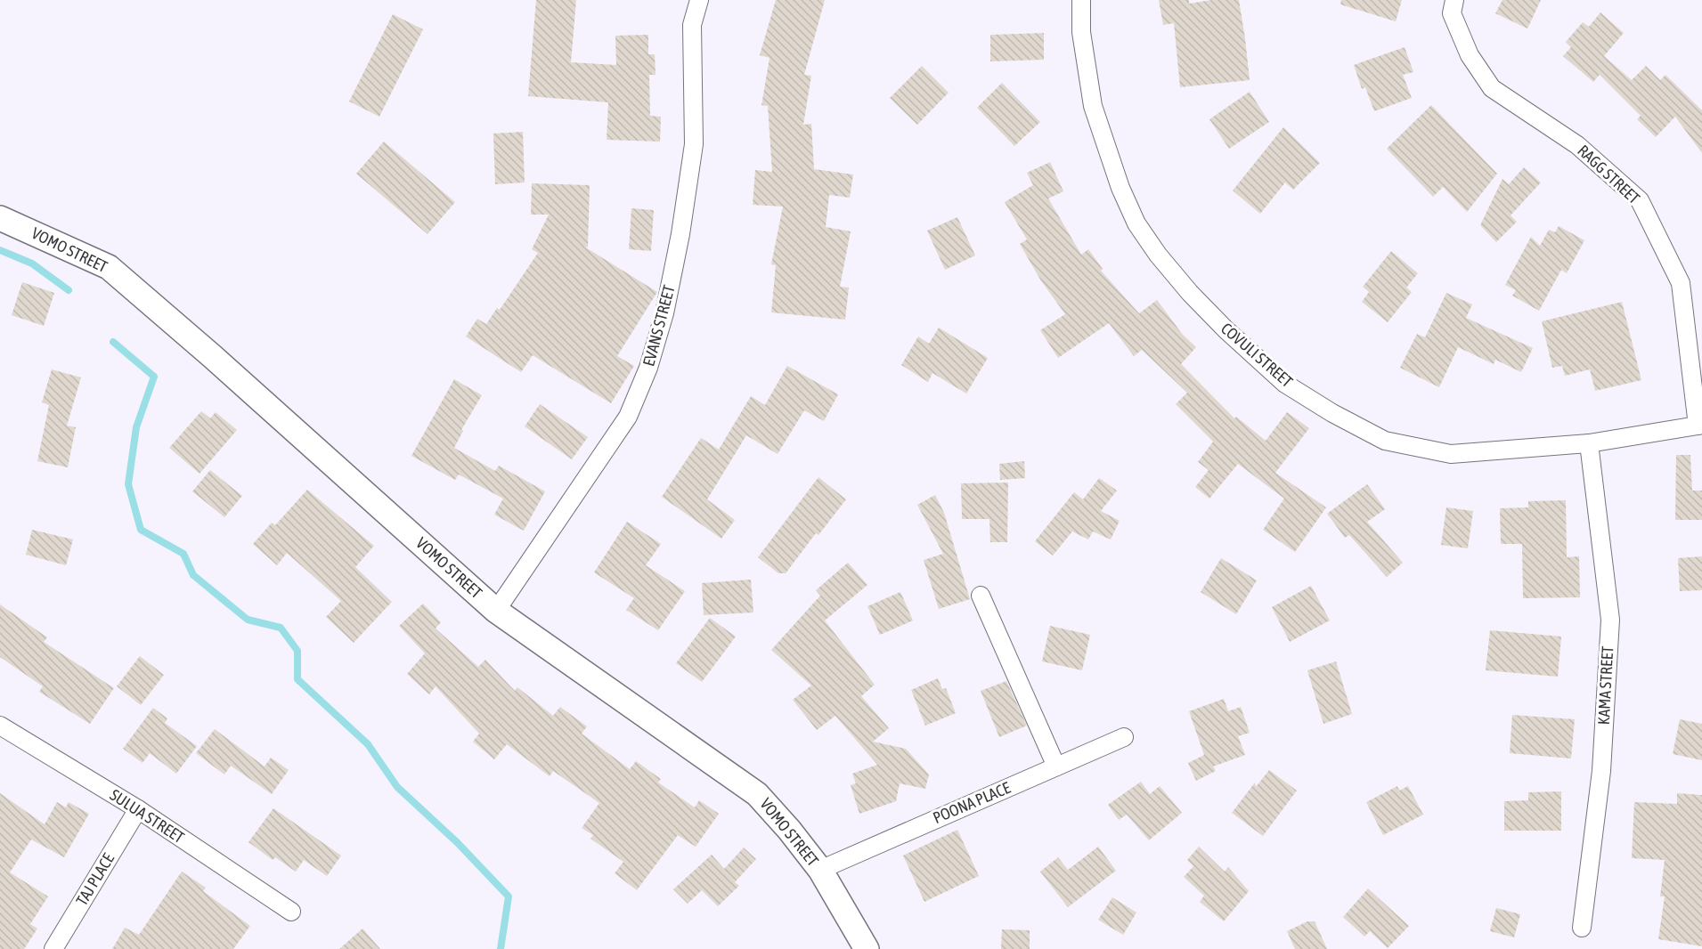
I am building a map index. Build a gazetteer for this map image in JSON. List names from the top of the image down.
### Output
{
  "streets": {
    "main road": ["VOMO STREET"],
    "street": [
      "RAGG STREET",
      "EVANS STREET",
      "COVULI STREET",
      "KAMA STREET",
      "POONA PLACE",
      "SULUA STREET",
      "TAJ PLACE"
    ]
  },
  "crossings": [
    ["RAGG STREET", "COVULI STREET"],
    ["VOMO STREET", "EVANS STREET"],
    ["VOMO STREET", "POONA PLACE"],
    ["COVULI STREET", "KAMA STREET"],
    ["SULUA STREET", "TAJ PLACE"]
  ]
}
